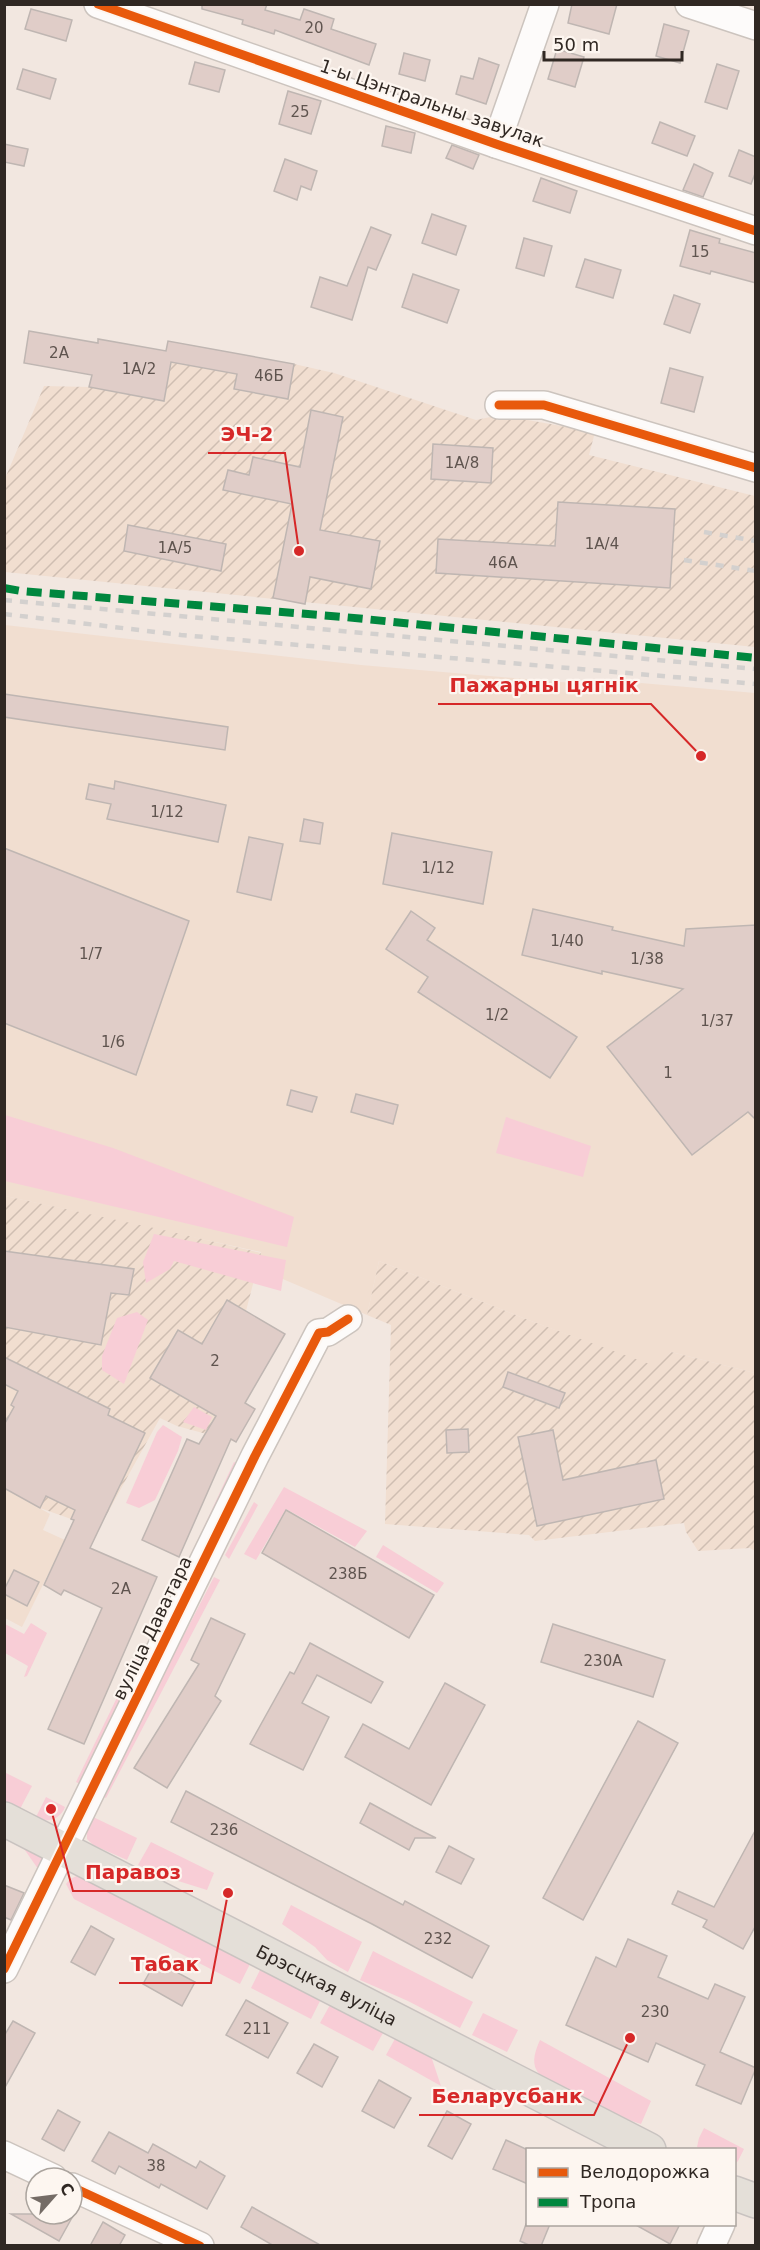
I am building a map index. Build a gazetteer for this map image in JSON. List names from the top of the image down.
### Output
{
  "streets": {
    "main road": ["Брэсцкая вуліца"],
    "street": ["1-ы Цэнтральны завулак", "вуліца Даватара"]
  },
  "crossings": [
    ["вуліца Даватара", "Брэсцкая вуліца"]
  ],
  "places": [
    "ЭЧ-2",
    "Пажарны цягнік",
    "Паравоз",
    "Табак",
    "Беларусбанк"
  ],
  "house_numbers": [
    "20",
    "25",
    "15",
    "2А",
    "1А/2",
    "46Б",
    "1А/8",
    "1А/4",
    "1А/5",
    "46А",
    "1/12",
    "1/12",
    "1/40",
    "1/7",
    "1/38",
    "1/2",
    "1/37",
    "1/6",
    "1",
    "2",
    "238Б",
    "2А",
    "230А",
    "236",
    "232",
    "230",
    "211",
    "38"
  ],
  "legend": ["Велодорожка", "Тропа"],
  "scale_bar": "50 m",
  "north": "top right"
}
